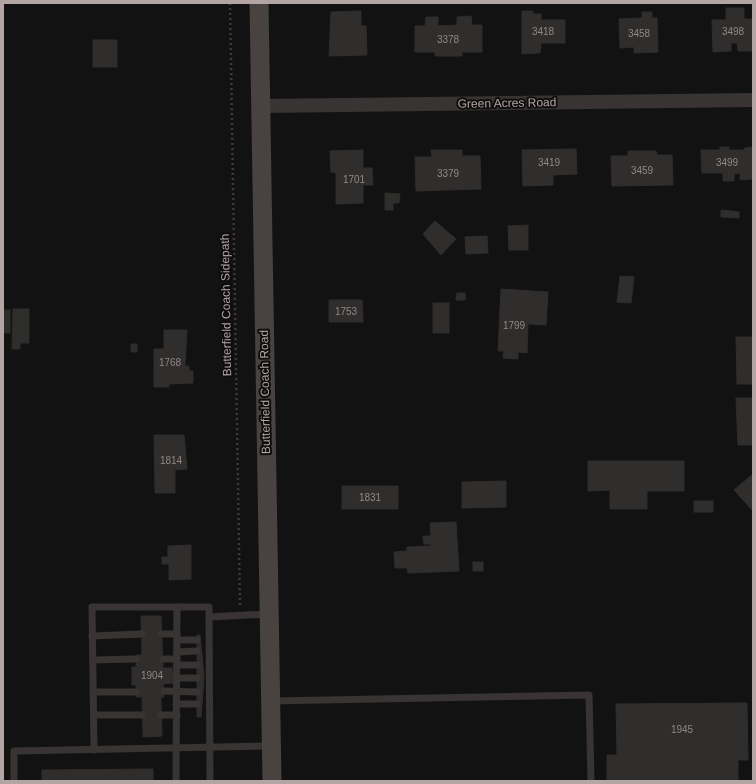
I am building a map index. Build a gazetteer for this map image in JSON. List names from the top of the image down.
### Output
{
  "streets": {
    "main road": ["Butterfield Coach Road"],
    "street": ["Green Acres Road"],
    "path": ["Butterfield Coach Sidepath"]
  },
  "crossings": [
    ["Green Acres Road", "Butterfield Coach Road"]
  ],
  "house_numbers": [
    "3418",
    "3498",
    "3458",
    "3378",
    "3419",
    "3499",
    "3459",
    "3379",
    "1701",
    "1753",
    "1799",
    "1768",
    "1814",
    "1831",
    "1904",
    "1945"
  ]
}
